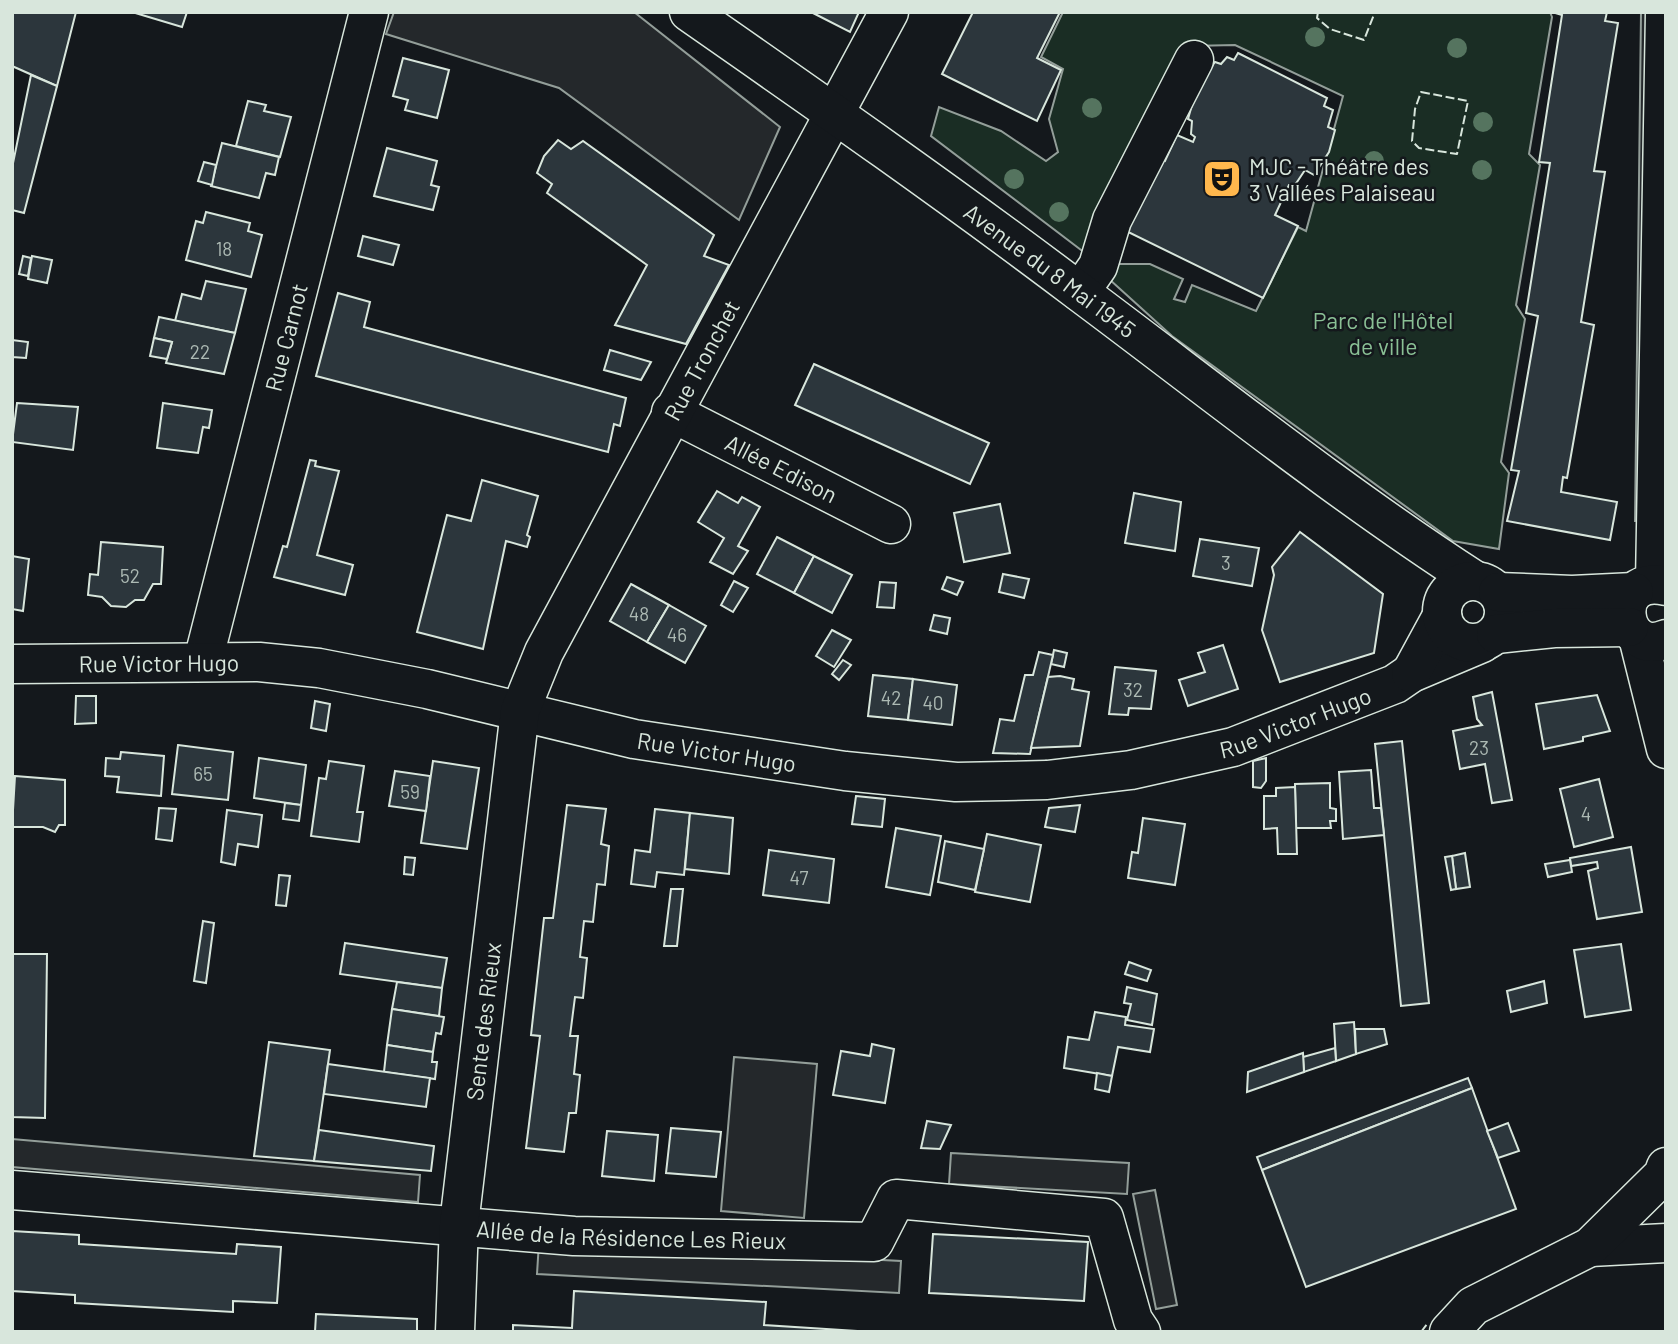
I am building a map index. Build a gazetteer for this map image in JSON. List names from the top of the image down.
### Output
{
  "streets": {
    "street": [
      "Avenue du 8 Mai 1945",
      "Rue Carnot",
      "Rue Tronchet",
      "Allée Edison",
      "Rue Victor Hugo",
      "Sente des Rieux",
      "Allée de la Résidence Les Rieux"
    ]
  },
  "crossings": [
    ["Avenue du 8 Mai 1945", "Rue Tronchet"],
    ["Rue Carnot", "Rue Victor Hugo"],
    ["Rue Tronchet", "Allée Edison"],
    ["Rue Tronchet", "Rue Victor Hugo"],
    ["Rue Tronchet", "Sente des Rieux"],
    ["Rue Victor Hugo", "Sente des Rieux"],
    ["Sente des Rieux", "Allée de la Résidence Les Rieux"]
  ],
  "parks": ["Parc de l'Hôtel de ville"],
  "places": {
    "theatre": ["MJC - Théâtre des 3 Vallées Palaiseau"]
  },
  "house_numbers": [
    "18",
    "22",
    "3",
    "52",
    "48",
    "46",
    "32",
    "42",
    "40",
    "23",
    "65",
    "59",
    "4",
    "47"
  ]
}
